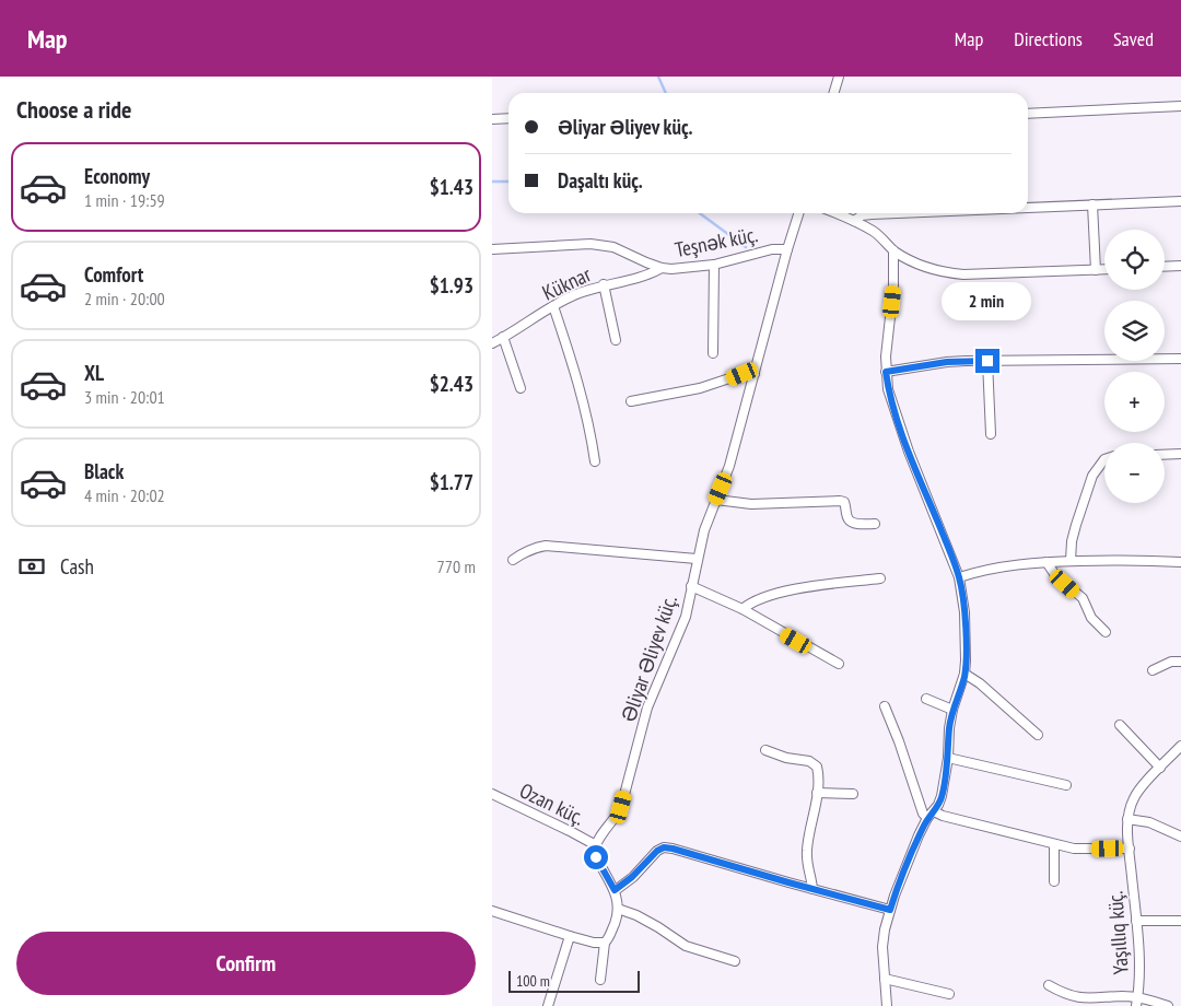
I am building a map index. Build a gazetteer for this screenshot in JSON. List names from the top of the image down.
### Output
{
  "streets": {
    "street": [
      "Teşnək küç.",
      "Küknar",
      "Əliyar Əliyev küç.",
      "Ozan küç.",
      "Yaşıllıq küç."
    ]
  },
  "crossings": [
    ["Teşnək küç.", "Küknar"],
    ["Teşnək küç.", "Əliyar Əliyev küç."],
    ["Əliyar Əliyev küç.", "Ozan küç."]
  ],
  "scale_bar": "100 m",
  "page": {
    "header": "Map",
    "nav": ["Map", "Directions", "Saved"],
    "heading": "Choose a ride",
    "banner": ["Əliyar Əliyev küç.", "Daşaltı küç."],
    "list": [
      {
        "name": "Economy",
        "note": "1 min · 19:59",
        "value": "$1.43"
      },
      {
        "name": "Comfort",
        "note": "2 min · 20:00",
        "value": "$1.93"
      },
      {
        "name": "XL",
        "note": "3 min · 20:01",
        "value": "$2.43"
      },
      {
        "name": "Black",
        "note": "4 min · 20:02",
        "value": "$1.77"
      }
    ],
    "map_buttons": ["+", "−"],
    "bubble": "2 min",
    "pay": ["Cash", "770 m"],
    "buttons": "Confirm",
    "scale": "100 m"
  }
}
